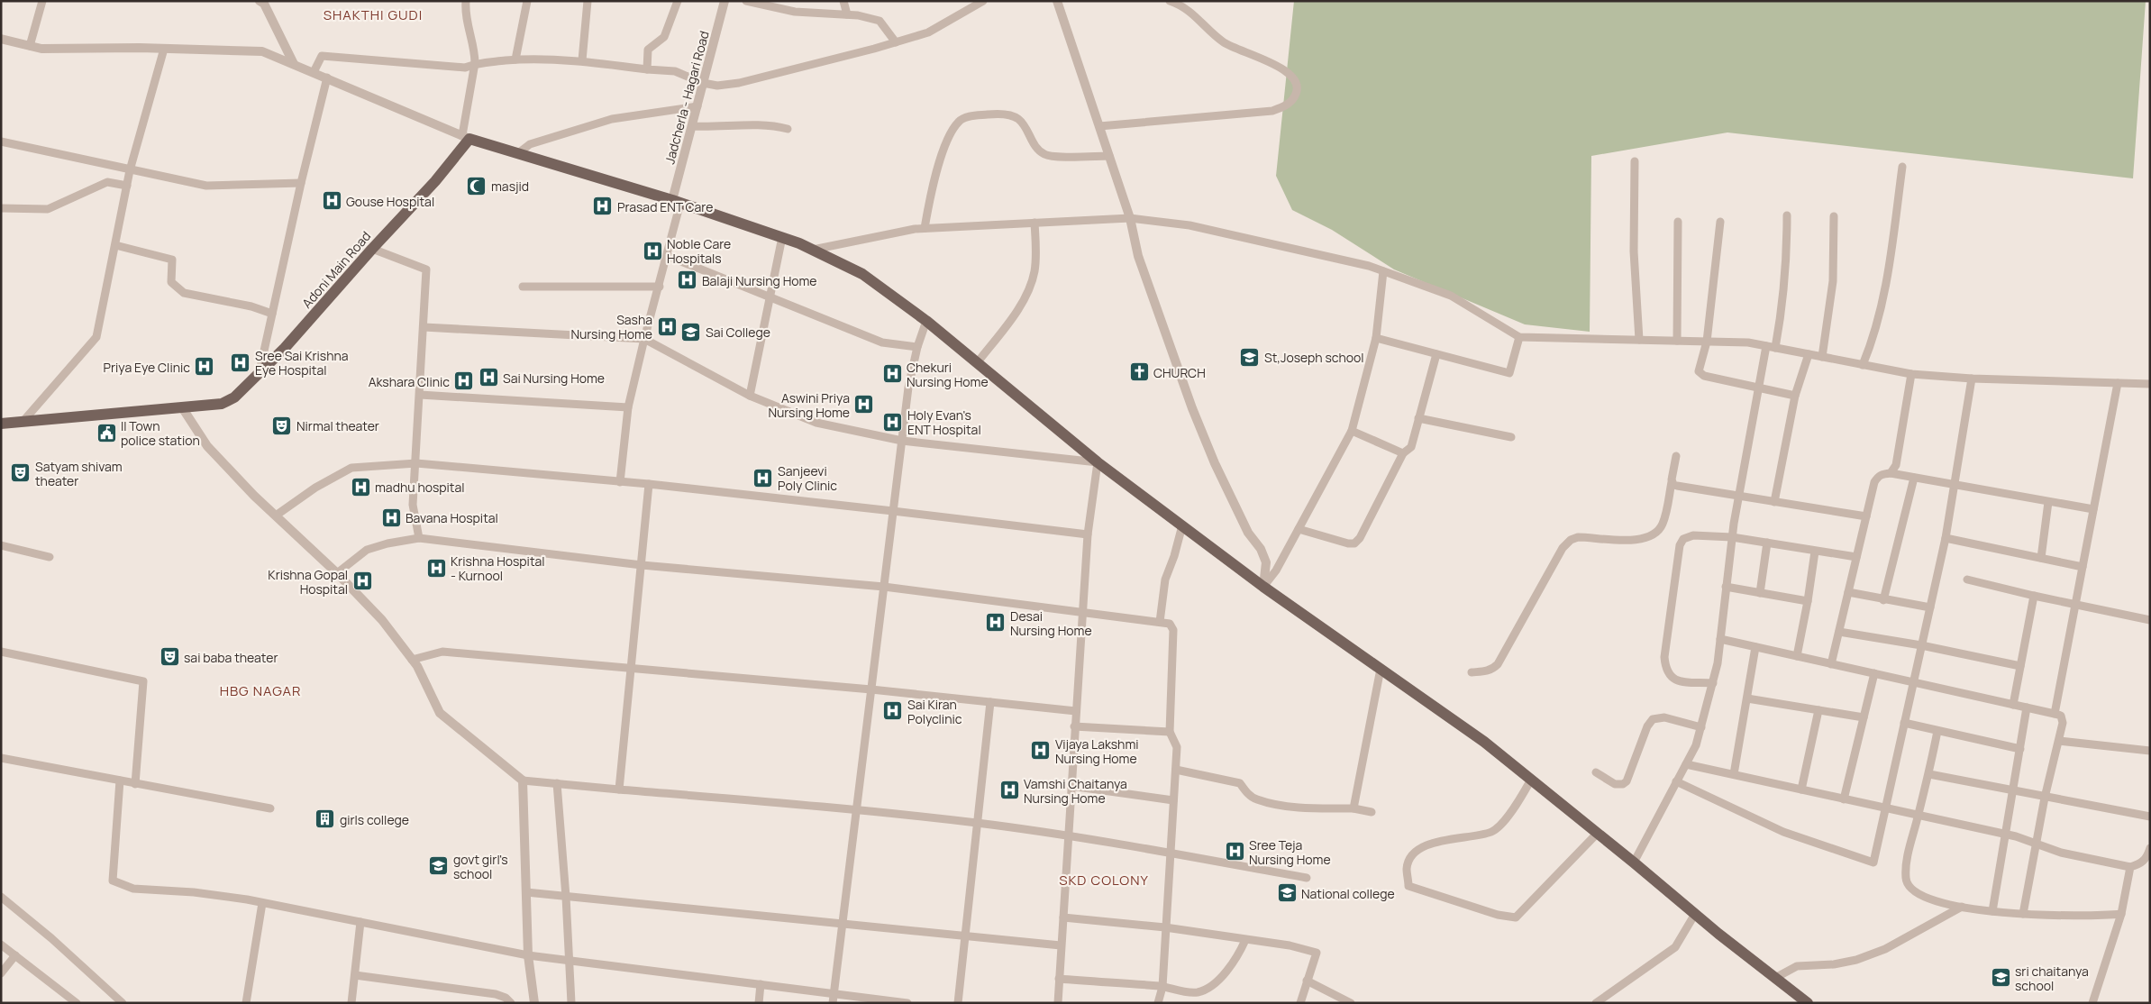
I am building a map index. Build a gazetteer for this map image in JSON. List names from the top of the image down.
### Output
{
  "streets": {
    "main road": ["Adoni Main Road"],
    "street": ["Jadcherla - Hagari Road"]
  },
  "districts": ["SHAKTHI GUDI", "HBG NAGAR", "SKD COLONY"],
  "places": {
    "mosque": ["masjid"],
    "hospital": [
      "Gouse Hospital",
      "Prasad ENT Care",
      "Noble Care Hospitals",
      "Balaji Nursing Home",
      "Sasha Nursing Home",
      "Sree Sai Krishna Eye Hospital",
      "Priya Eye Clinic",
      "Chekuri Nursing Home",
      "Sai Nursing Home",
      "Akshara Clinic",
      "Aswini Priya Nursing Home",
      "Holy Evan's ENT Hospital",
      "Sanjeevi Poly Clinic",
      "madhu hospital",
      "Bavana Hospital",
      "Krishna Hospital - Kurnool",
      "Krishna Gopal Hospital",
      "Desai Nursing Home",
      "Sai Kiran Polyclinic",
      "Vijaya Lakshmi Nursing Home",
      "Vamshi Chaitanya Nursing Home",
      "Sree Teja Nursing Home"
    ],
    "school or university": [
      "Sai College",
      "St,Joseph school",
      "govt girl's school",
      "National college",
      "sri chaitanya school"
    ],
    "church": ["CHURCH"],
    "theatre": ["Nirmal theater", "Satyam shivam theater", "sai baba theater"],
    "public building": ["II Town police station"],
    "building": ["girls college"]
  }
}
